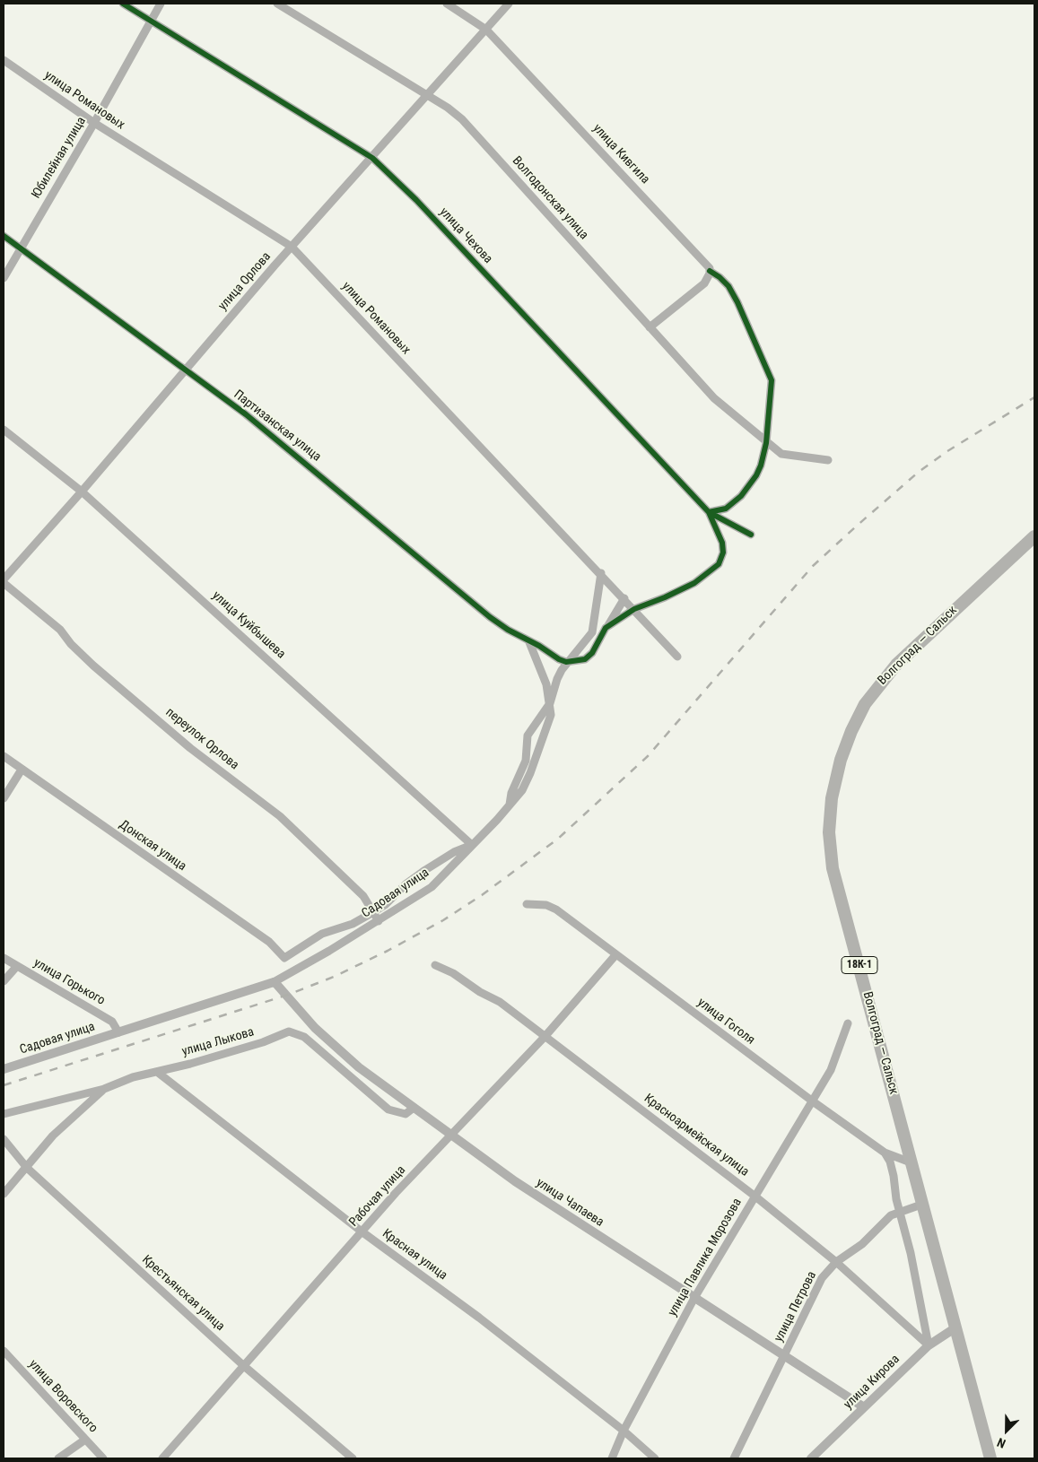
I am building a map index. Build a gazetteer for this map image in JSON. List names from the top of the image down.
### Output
{
  "streets": {
    "main road": ["Волгоград — Сальск", "18К-1"],
    "street": [
      "улица Романовых",
      "улица Кивгила",
      "Юбилейная улица",
      "Волгодонская улица",
      "улица Чехова",
      "улица Орлова",
      "Партизанская улица",
      "улица Куйбышева",
      "переулок Орлова",
      "Донская улица",
      "Садовая улица",
      "улица Горького",
      "улица Гоголя",
      "улица Лыкова",
      "Красноармейская улица",
      "Рабочая улица",
      "улица Чапаева",
      "Красная улица",
      "улица Павлика Морозова",
      "Крестьянская улица",
      "улица Петрова",
      "улица Кирова",
      "улица Воровского"
    ]
  },
  "crossings": [
    ["улица Романовых", "Юбилейная улица"],
    ["улица Романовых", "улица Орлова"],
    ["улица Кивгила", "Волгодонская улица"],
    ["улица Кивгила", "улица Чехова"],
    ["улица Кивгила", "улица Орлова"],
    ["Юбилейная улица", "улица Чехова"],
    ["Юбилейная улица", "Партизанская улица"],
    ["Волгодонская улица", "улица Орлова"],
    ["улица Чехова", "улица Орлова"],
    ["улица Орлова", "Партизанская улица"],
    ["улица Орлова", "улица Куйбышева"],
    ["улица Орлова", "переулок Орлова"],
    ["улица Куйбышева", "Садовая улица"],
    ["Волгоград — Сальск", "улица Гоголя"],
    ["Волгоград — Сальск", "улица Петрова"],
    ["Волгоград — Сальск", "улица Кирова"],
    ["переулок Орлова", "Садовая улица"],
    ["Донская улица", "Садовая улица"],
    ["Садовая улица", "улица Горького"],
    ["Садовая улица", "улица Чапаева"],
    ["улица Гоголя", "Рабочая улица"],
    ["улица Гоголя", "улица Павлика Морозова"],
    ["улица Лыкова", "улица Чапаева"],
    ["улица Лыкова", "Красная улица"],
    ["Красноармейская улица", "Рабочая улица"],
    ["Красноармейская улица", "улица Павлика Морозова"],
    ["Красноармейская улица", "улица Петрова"],
    ["Красноармейская улица", "улица Кирова"],
    ["Рабочая улица", "улица Чапаева"],
    ["Рабочая улица", "Красная улица"],
    ["Рабочая улица", "Крестьянская улица"],
    ["улица Чапаева", "улица Павлика Морозова"],
    ["улица Чапаева", "улица Петрова"],
    ["улица Чапаева", "улица Кирова"],
    ["Красная улица", "улица Павлика Морозова"]
  ],
  "north": "bottom left"
}
